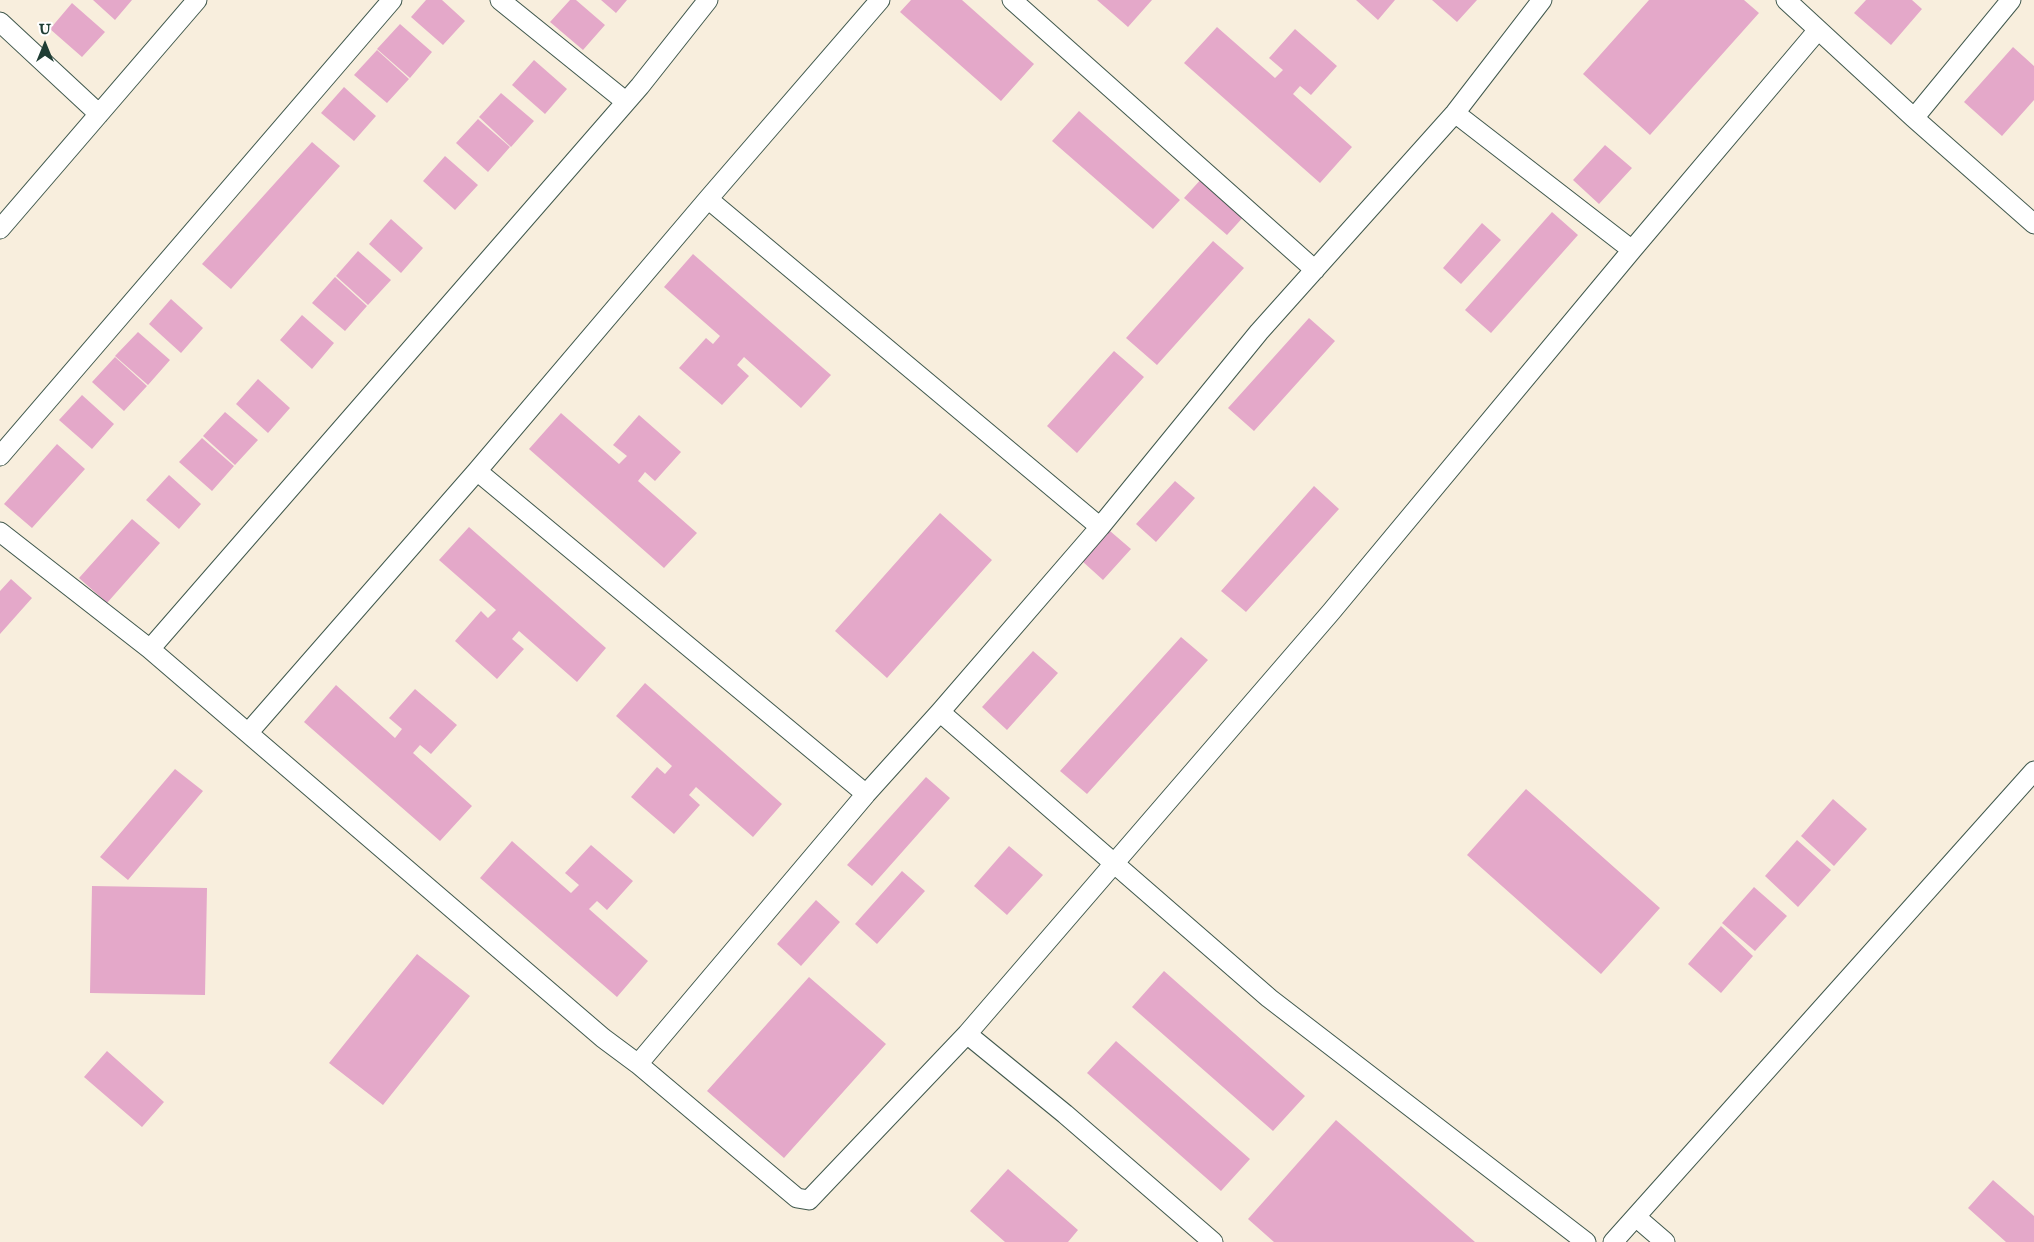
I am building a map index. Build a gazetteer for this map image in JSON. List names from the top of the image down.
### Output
{
  "north": "top"
}
